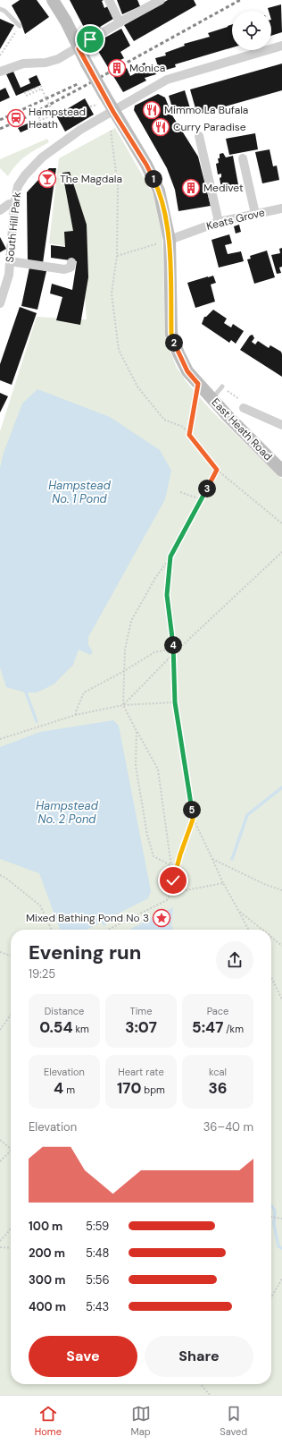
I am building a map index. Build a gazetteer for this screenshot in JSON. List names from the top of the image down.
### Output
{
  "streets": {
    "street": ["Keats Grove", "South Hill Park", "East Heath Road"]
  },
  "crossings": [
    ["Keats Grove", "East Heath Road"],
    ["South Hill Park", "East Heath Road"]
  ],
  "water": ["Hampstead No. 1 Pond", "Hampstead No. 2 Pond"],
  "places": {
    "building": ["Monica", "Medivet"],
    "restaurant": ["Mimmo La Bufala", "Curry Paradise"],
    "station": ["Hampstead Heath"],
    "bar": ["The Magdala"],
    "place": ["Mixed Bathing Pond No 3"]
  },
  "page": {
    "pins": [
      "1",
      "2",
      "3",
      "4",
      "5"
    ],
    "heading": ["Evening run", "19:25"],
    "stats": [
      ["Distance", "0.54 km"],
      ["Time", "3:07"],
      ["Pace", "5:47 /km"],
      ["Elevation", "4 m"],
      ["Heart rate", "170 bpm"],
      ["kcal", "36"]
    ],
    "chart": ["Elevation", "36–40 m"],
    "list": [
      {
        "name": "100 m",
        "note": "5:59"
      },
      {
        "name": "200 m",
        "note": "5:48"
      },
      {
        "name": "300 m",
        "note": "5:56"
      },
      {
        "name": "400 m",
        "note": "5:43"
      }
    ],
    "buttons": ["Save", "Share"],
    "tabs": ["Home", "Map", "Saved"]
  }
}
